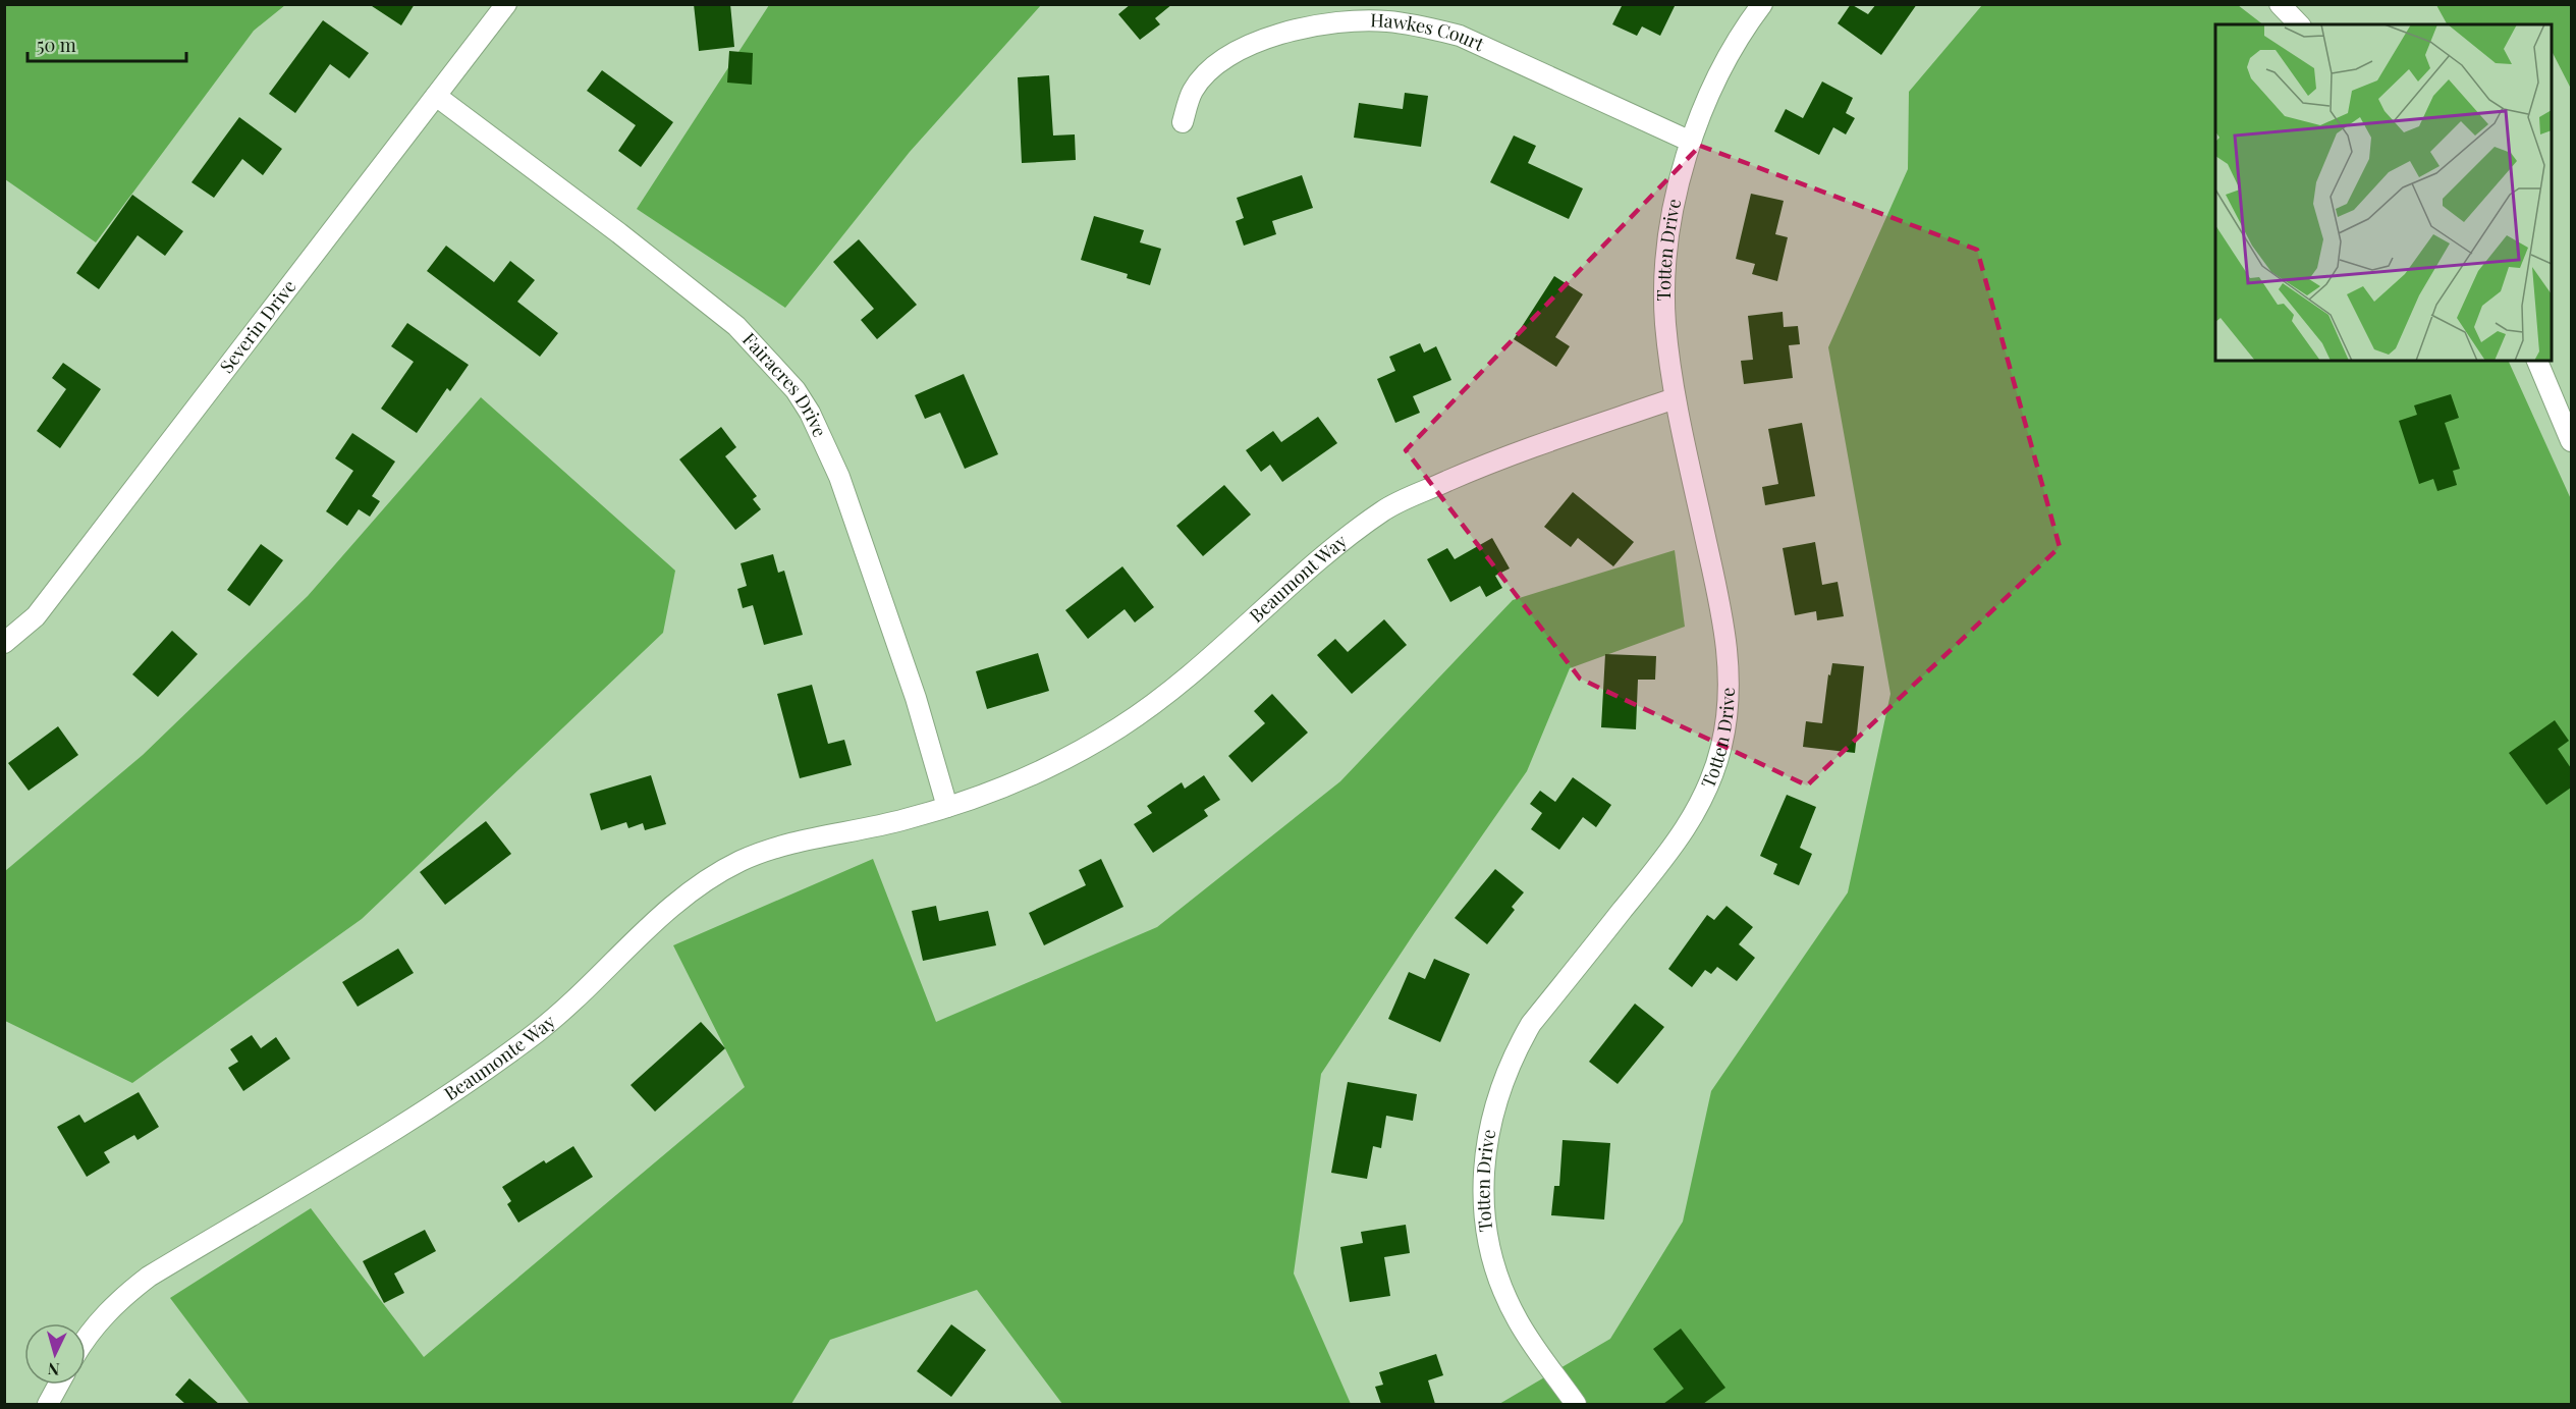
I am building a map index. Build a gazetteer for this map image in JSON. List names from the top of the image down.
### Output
{
  "streets": {
    "street": [
      "Hawkes Court",
      "Totten Drive",
      "Severin Drive",
      "Fairacres Drive",
      "Beaumont Way",
      "Beaumonte Way"
    ]
  },
  "crossings": [
    ["Hawkes Court", "Totten Drive"],
    ["Totten Drive", "Beaumont Way"],
    ["Severin Drive", "Fairacres Drive"],
    ["Fairacres Drive", "Beaumont Way"],
    ["Fairacres Drive", "Beaumonte Way"],
    ["Beaumont Way", "Beaumonte Way"]
  ],
  "scale_bar": "50 m",
  "north": "bottom"
}
